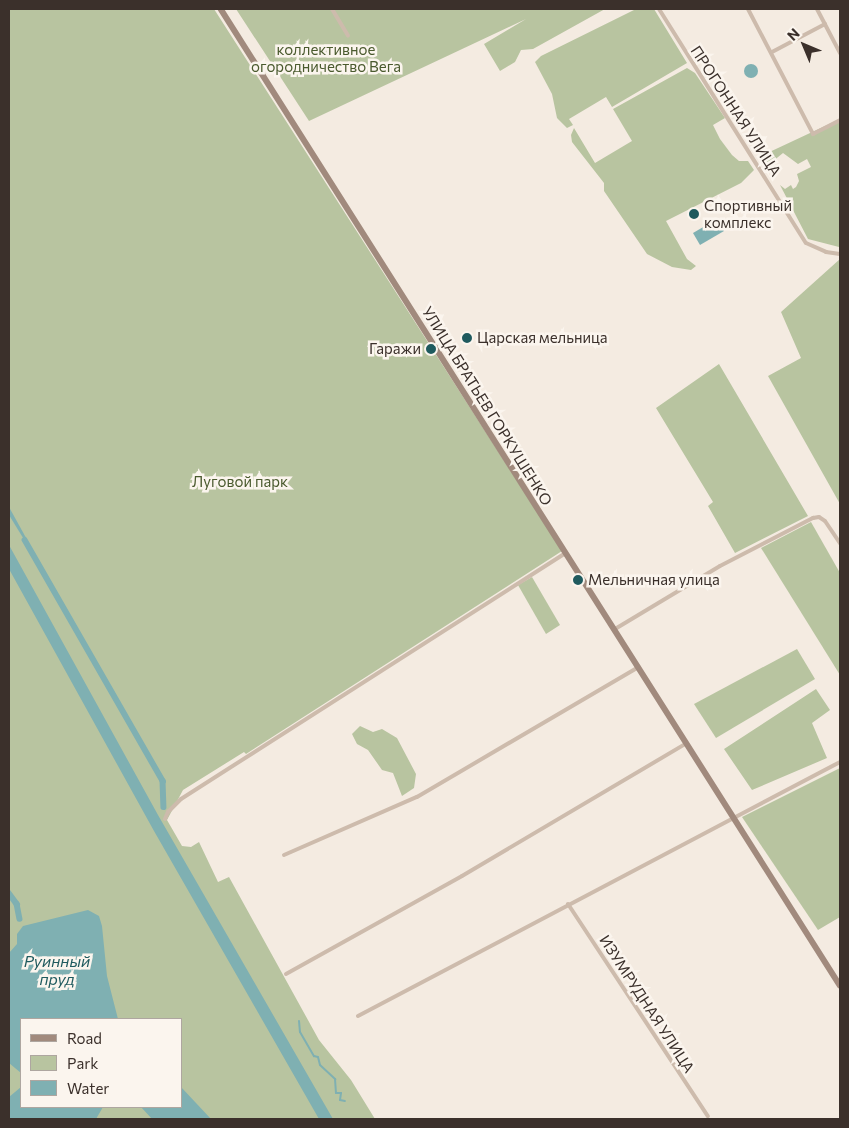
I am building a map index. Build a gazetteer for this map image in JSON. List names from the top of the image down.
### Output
{
  "streets": {
    "street": ["ПРОГОННАЯ УЛИЦА", "УЛИЦА БРАТЬЕВ ГОРКУШЕНКО", "ИЗУМРУДНАЯ УЛИЦА"]
  },
  "water": ["Руинный пруд"],
  "parks": ["коллективное огородничество Вега", "Луговой парк"],
  "places": [
    "Спортивный комплекс",
    "Царская мельница",
    "Гаражи",
    "Мельничная улица"
  ],
  "legend": ["Road", "Park", "Water"],
  "north": "top left"
}
